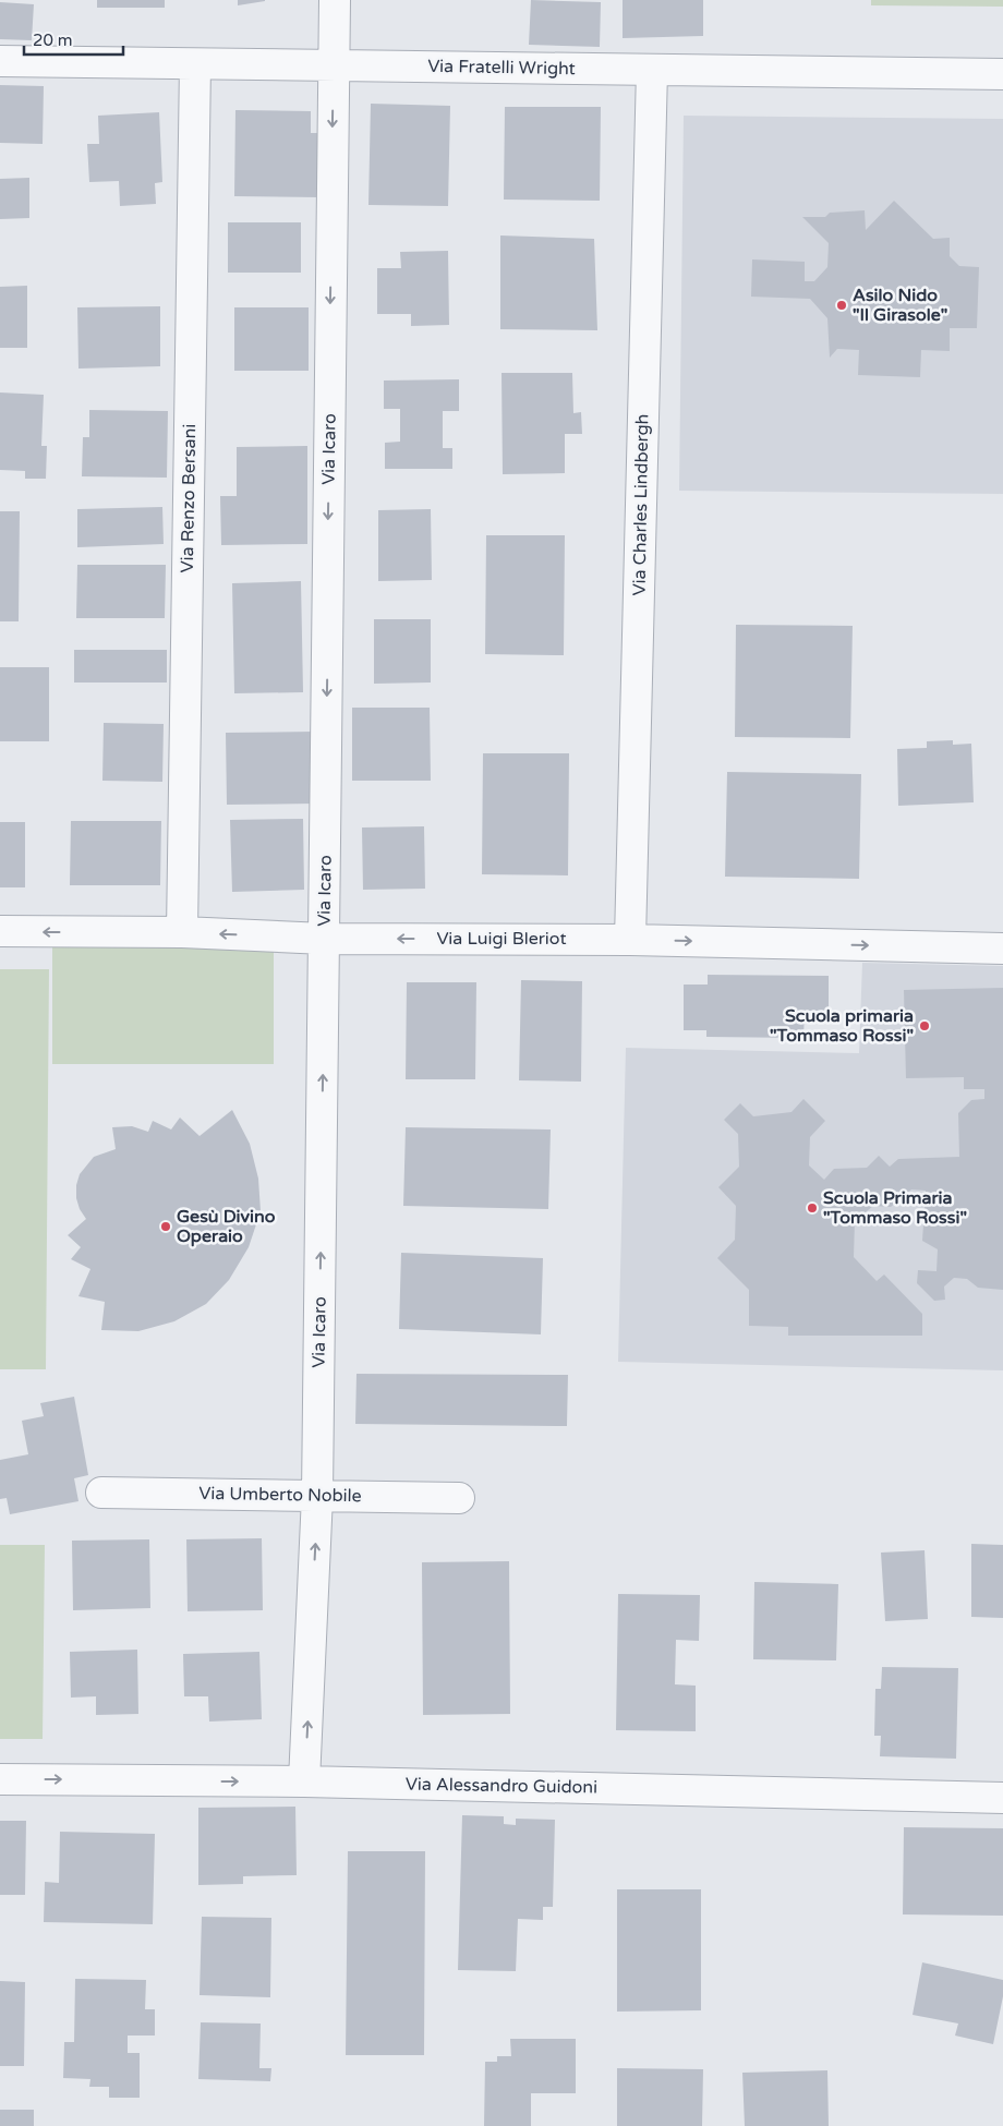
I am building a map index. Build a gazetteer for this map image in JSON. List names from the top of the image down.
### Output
{
  "streets": {
    "street": [
      "Via Fratelli Wright",
      "Via Icaro",
      "Via Renzo Bersani",
      "Via Charles Lindbergh",
      "Via Luigi Bleriot",
      "Via Umberto Nobile",
      "Via Alessandro Guidoni"
    ]
  },
  "crossings": [
    ["Via Fratelli Wright", "Via Icaro"],
    ["Via Fratelli Wright", "Via Renzo Bersani"],
    ["Via Fratelli Wright", "Via Charles Lindbergh"],
    ["Via Icaro", "Via Luigi Bleriot"],
    ["Via Icaro", "Via Umberto Nobile"],
    ["Via Icaro", "Via Alessandro Guidoni"],
    ["Via Renzo Bersani", "Via Luigi Bleriot"],
    ["Via Charles Lindbergh", "Via Luigi Bleriot"]
  ],
  "places": [
    "Asilo Nido \"Il Girasole\"",
    "Scuola primaria \"Tommaso Rossi\"",
    "Scuola Primaria \"Tommaso Rossi\"",
    "Gesù Divino Operaio"
  ],
  "scale_bar": "20 m"
}
